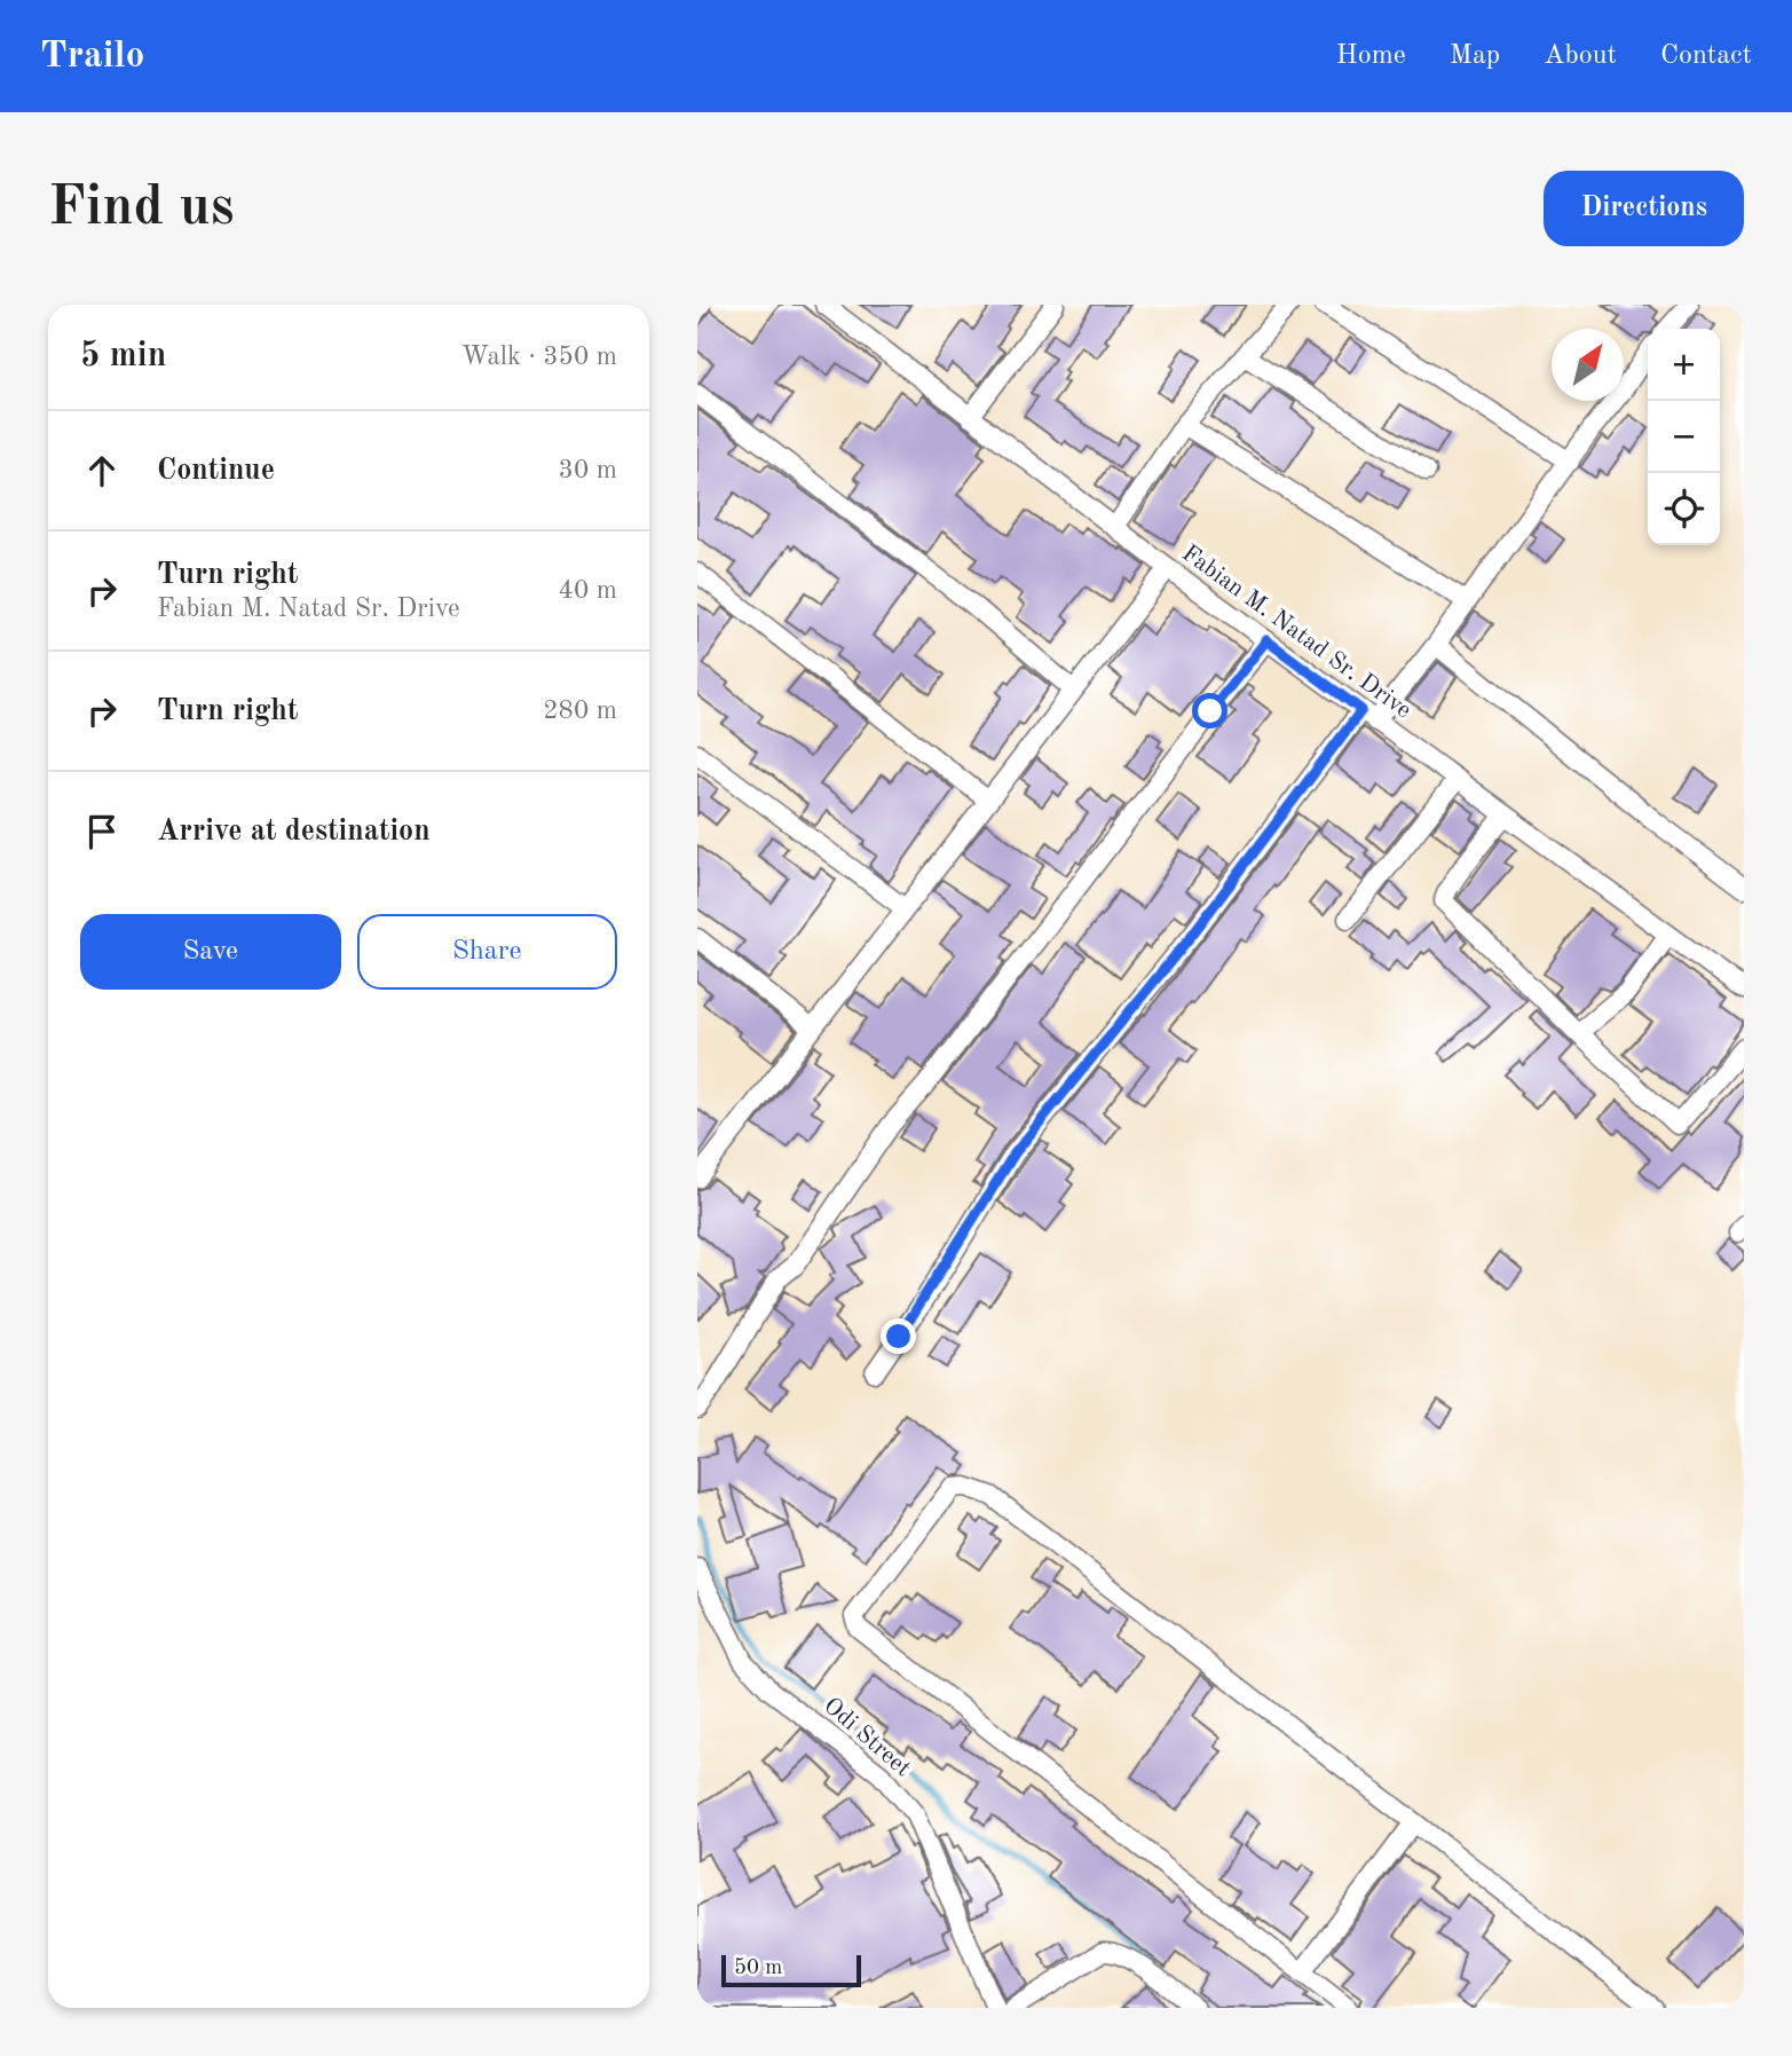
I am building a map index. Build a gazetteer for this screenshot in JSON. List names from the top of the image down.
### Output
{
  "streets": {
    "street": ["Fabian M. Natad Sr. Drive", "Odi Street"]
  },
  "scale_bar": "50 m",
  "north": "top right",
  "page": {
    "header": "Trailo",
    "nav": [
      "Home",
      "Map",
      "About",
      "Contact"
    ],
    "buttons": [
      "Directions",
      ["Save", "Share"]
    ],
    "title": "Find us",
    "heading": ["5 min", "Walk · 350 m"],
    "map_buttons": ["+", "−"],
    "list": [
      ["Continue", "30 m"],
      ["Turn right", "Fabian M. Natad Sr. Drive", "40 m"],
      ["Turn right", "280 m"],
      "Arrive at destination"
    ],
    "scale": "50 m"
  }
}
